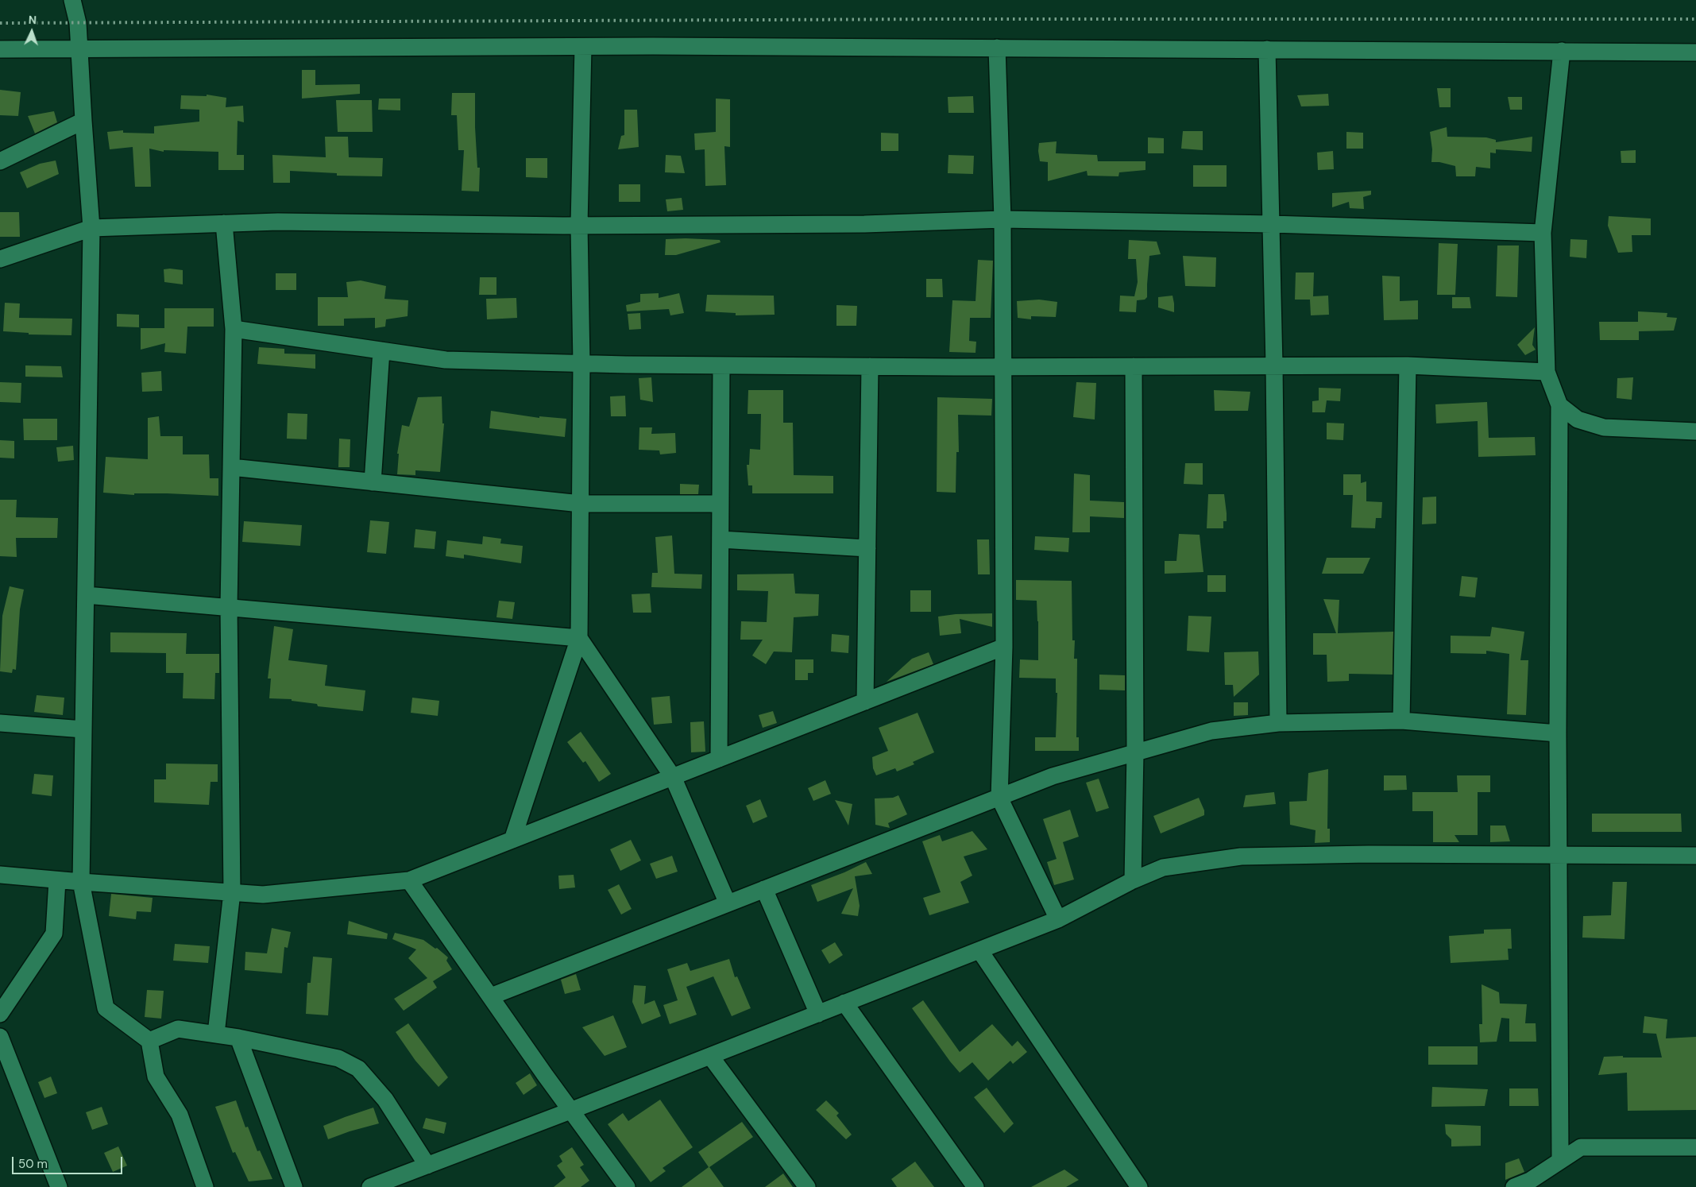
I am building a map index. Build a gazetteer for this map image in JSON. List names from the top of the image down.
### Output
{
  "scale_bar": "50 m",
  "north": "top"
}
